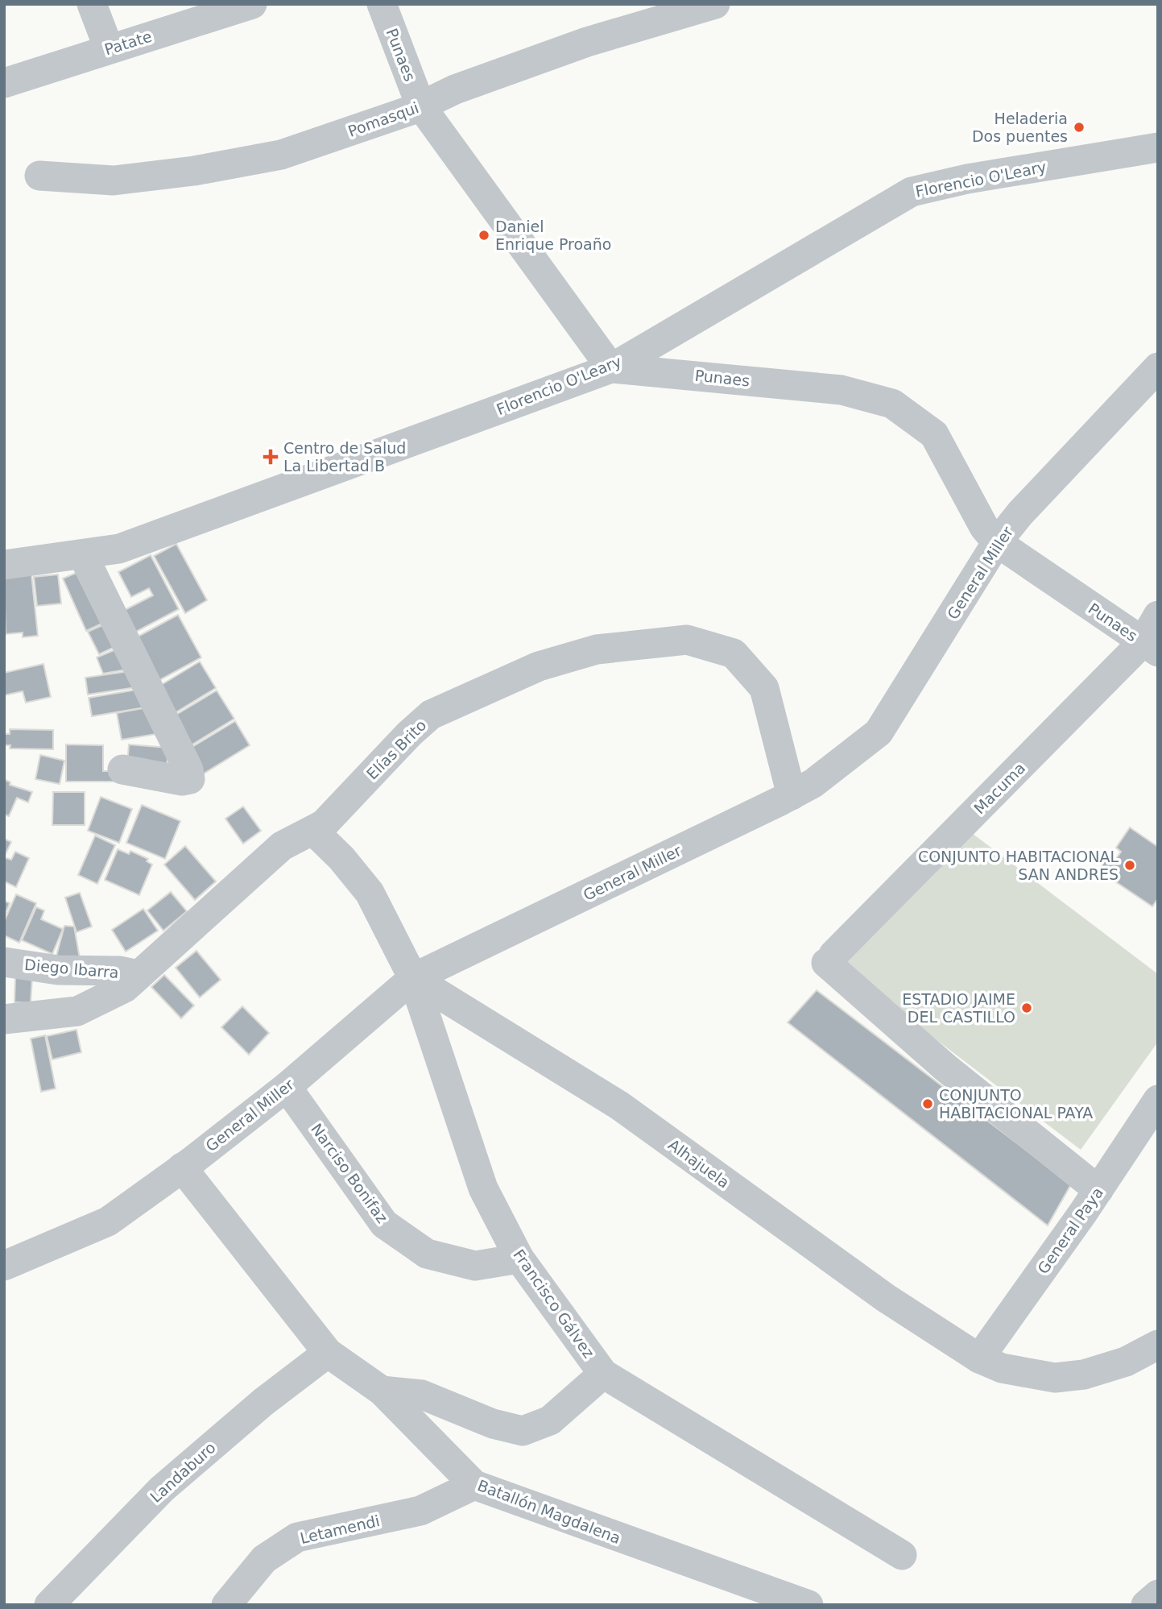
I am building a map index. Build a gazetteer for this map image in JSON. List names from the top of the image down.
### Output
{
  "streets": {
    "street": [
      "Patate",
      "Punaes",
      "Pomasqui",
      "Florencio O'Leary",
      "General Miller",
      "Elías Brito",
      "Macuma",
      "Diego Ibarra",
      "Alhajuela",
      "Narciso Bonifaz",
      "General Paya",
      "Francisco Gálvez",
      "Landaburo",
      "Batallón Magdalena",
      "Letamendi"
    ]
  },
  "crossings": [
    ["Punaes", "Pomasqui"],
    ["Punaes", "Florencio O'Leary"],
    ["Punaes", "General Miller"],
    ["Punaes", "Macuma"],
    ["General Miller", "Elías Brito"],
    ["General Miller", "Alhajuela"],
    ["General Miller", "Narciso Bonifaz"],
    ["General Miller", "Francisco Gálvez"],
    ["General Miller", "Batallón Magdalena"],
    ["Elías Brito", "Diego Ibarra"],
    ["Elías Brito", "Francisco Gálvez"],
    ["Macuma", "General Paya"],
    ["Alhajuela", "General Paya"],
    ["Alhajuela", "Francisco Gálvez"],
    ["Narciso Bonifaz", "Francisco Gálvez"],
    ["Landaburo", "Batallón Magdalena"],
    ["Batallón Magdalena", "Letamendi"]
  ],
  "places": {
    "other": [
      "Heladeria Dos puentes",
      "Daniel Enrique Proaño",
      "CONJUNTO HABITACIONAL SAN ANDRES",
      "ESTADIO JAIME DEL CASTILLO",
      "CONJUNTO HABITACIONAL PAYA"
    ],
    "health": ["Centro de Salud La Libertad B"]
  }
}
